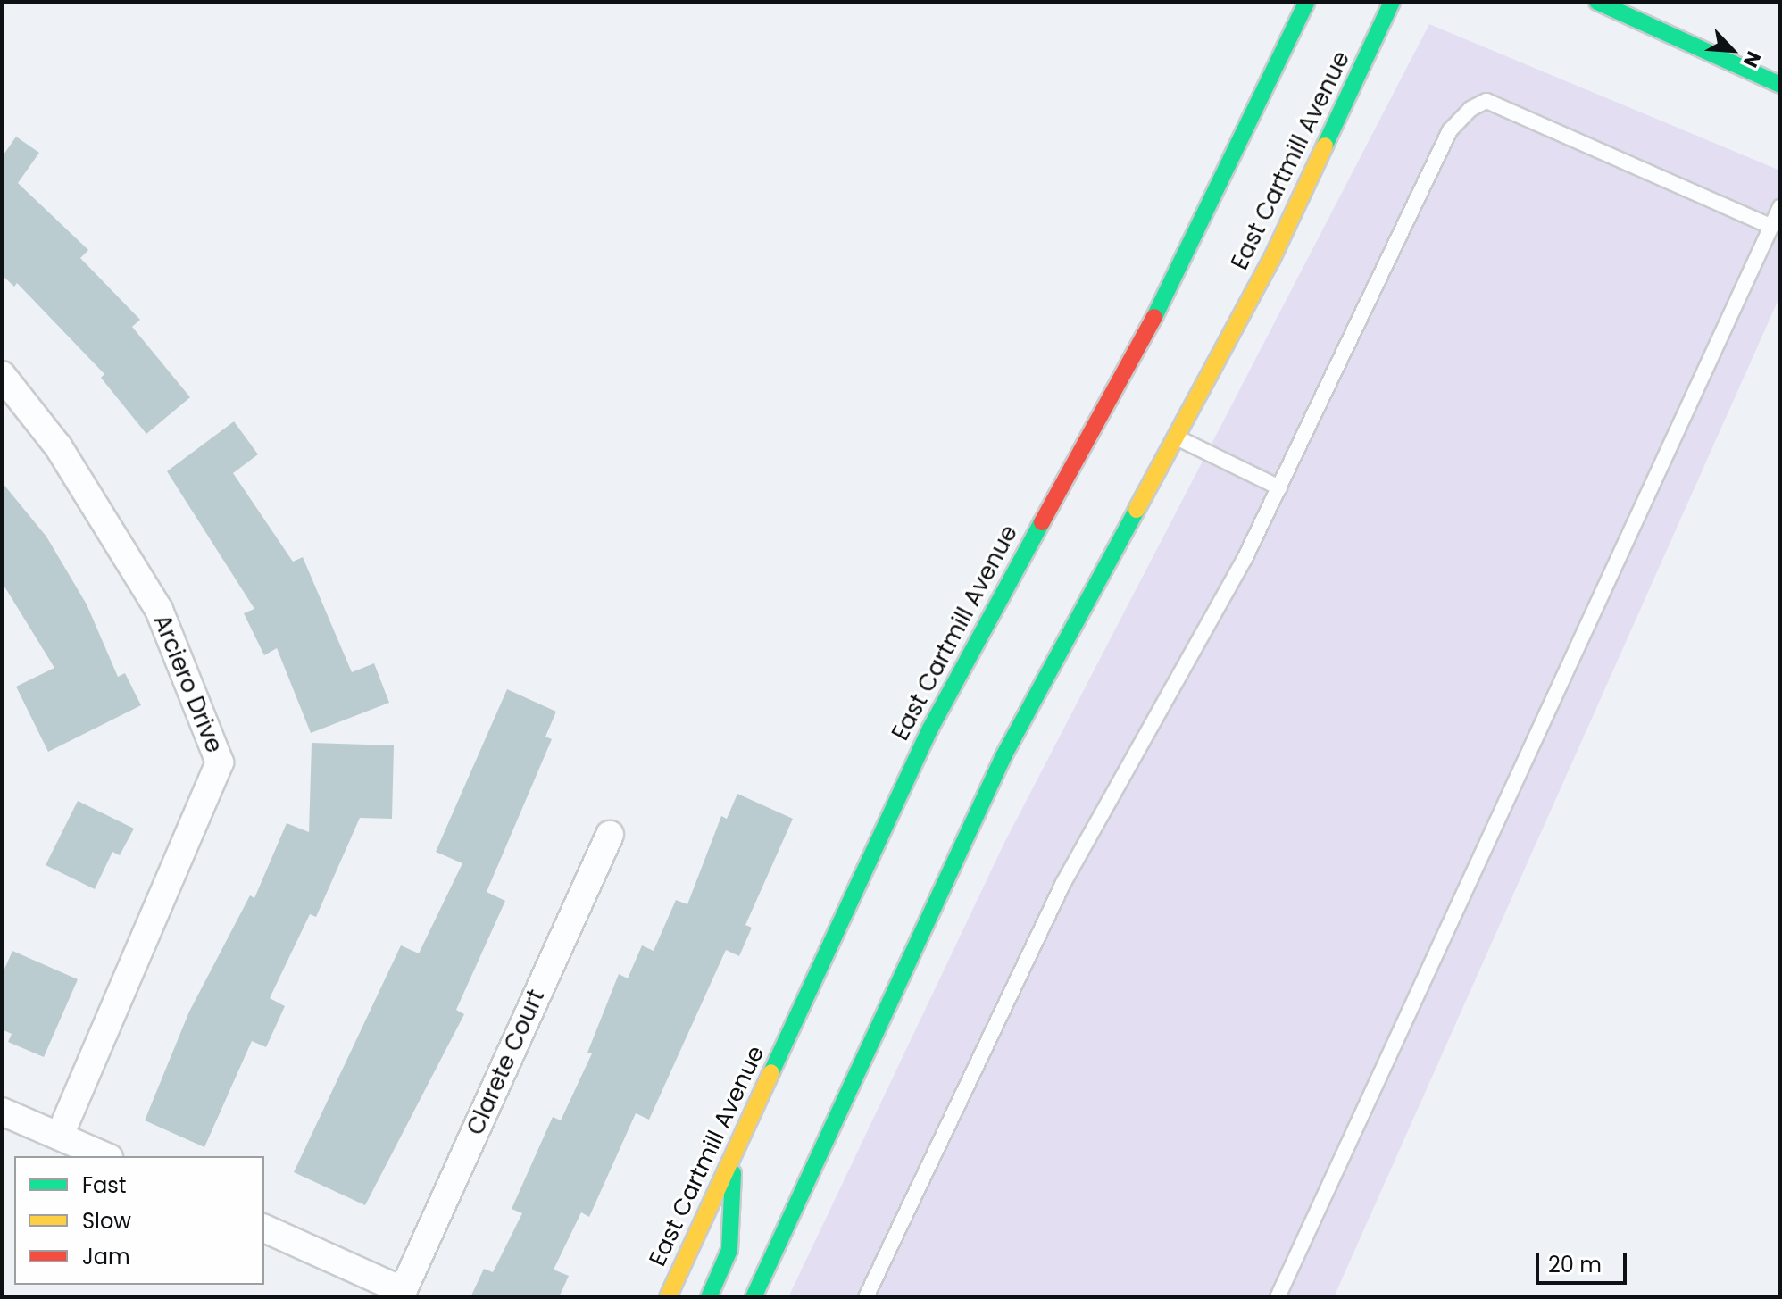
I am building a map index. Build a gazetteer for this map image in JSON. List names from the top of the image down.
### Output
{
  "streets": {
    "main road": ["East Cartmill Avenue"],
    "street": ["Arciero Drive", "Clarete Court"]
  },
  "legend": ["Fast", "Slow", "Jam"],
  "scale_bar": "20 m",
  "north": "bottom right"
}
